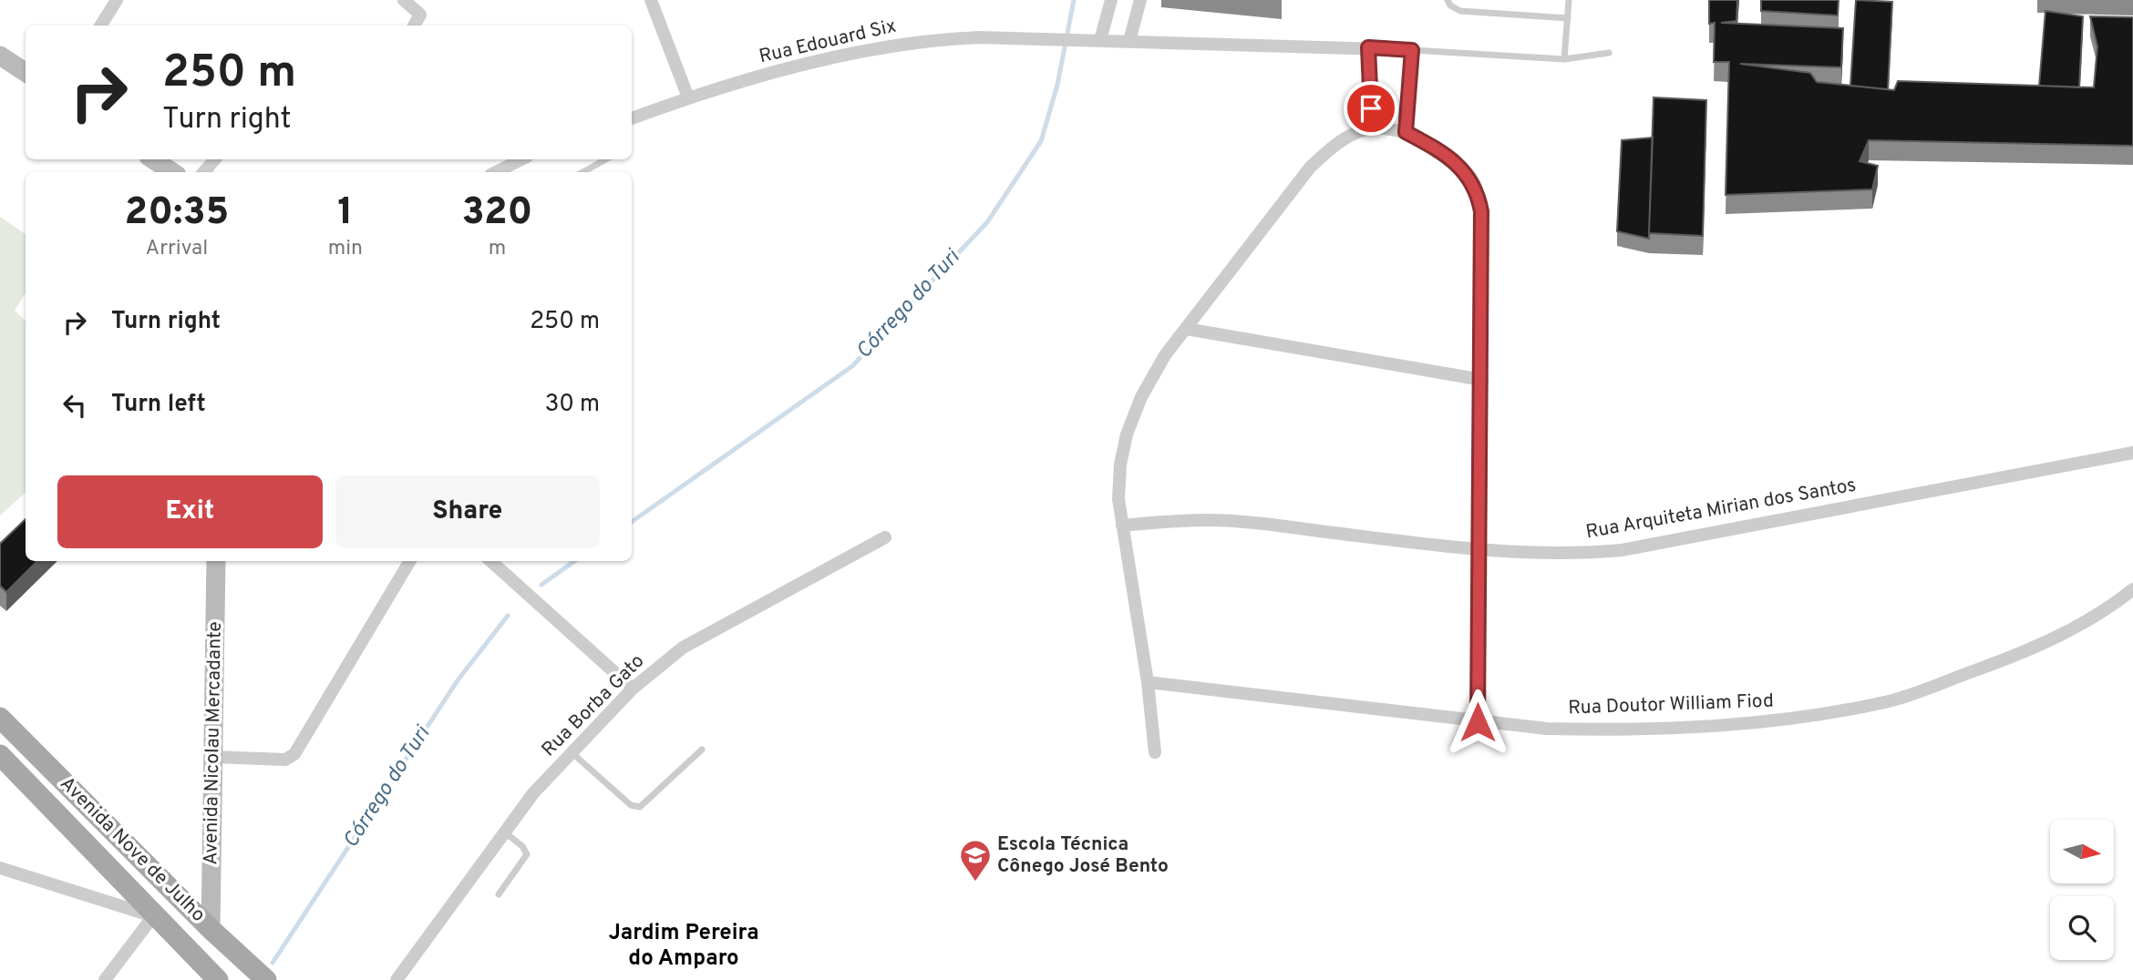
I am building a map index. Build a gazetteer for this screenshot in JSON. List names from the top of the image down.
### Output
{
  "streets": {
    "main road": ["Avenida Nicolau Mercadante", "Avenida Nove de Julho"],
    "street": [
      "Rua Edouard Six",
      "Rua Arquiteta Mirian dos Santos",
      "Rua Doutor William Fiod",
      "Rua Borba Gato"
    ]
  },
  "crossings": [
    ["Avenida Nicolau Mercadante", "Avenida Nove de Julho"]
  ],
  "districts": ["Jardim Pereira do Amparo"],
  "water": ["Córrego do Turi"],
  "places": {
    "school or university": ["Escola Técnica Cônego José Bento"]
  },
  "north": "right",
  "page": {
    "turn": ["250 m", "Turn right"],
    "eta": [
      "20:35",
      "Arrival",
      "1",
      "min",
      "320",
      "m"
    ],
    "list": [
      {
        "name": "Turn right",
        "value": "250 m"
      },
      {
        "name": "Turn left",
        "value": "30 m"
      }
    ],
    "buttons": ["Exit", "Share"]
  }
}
